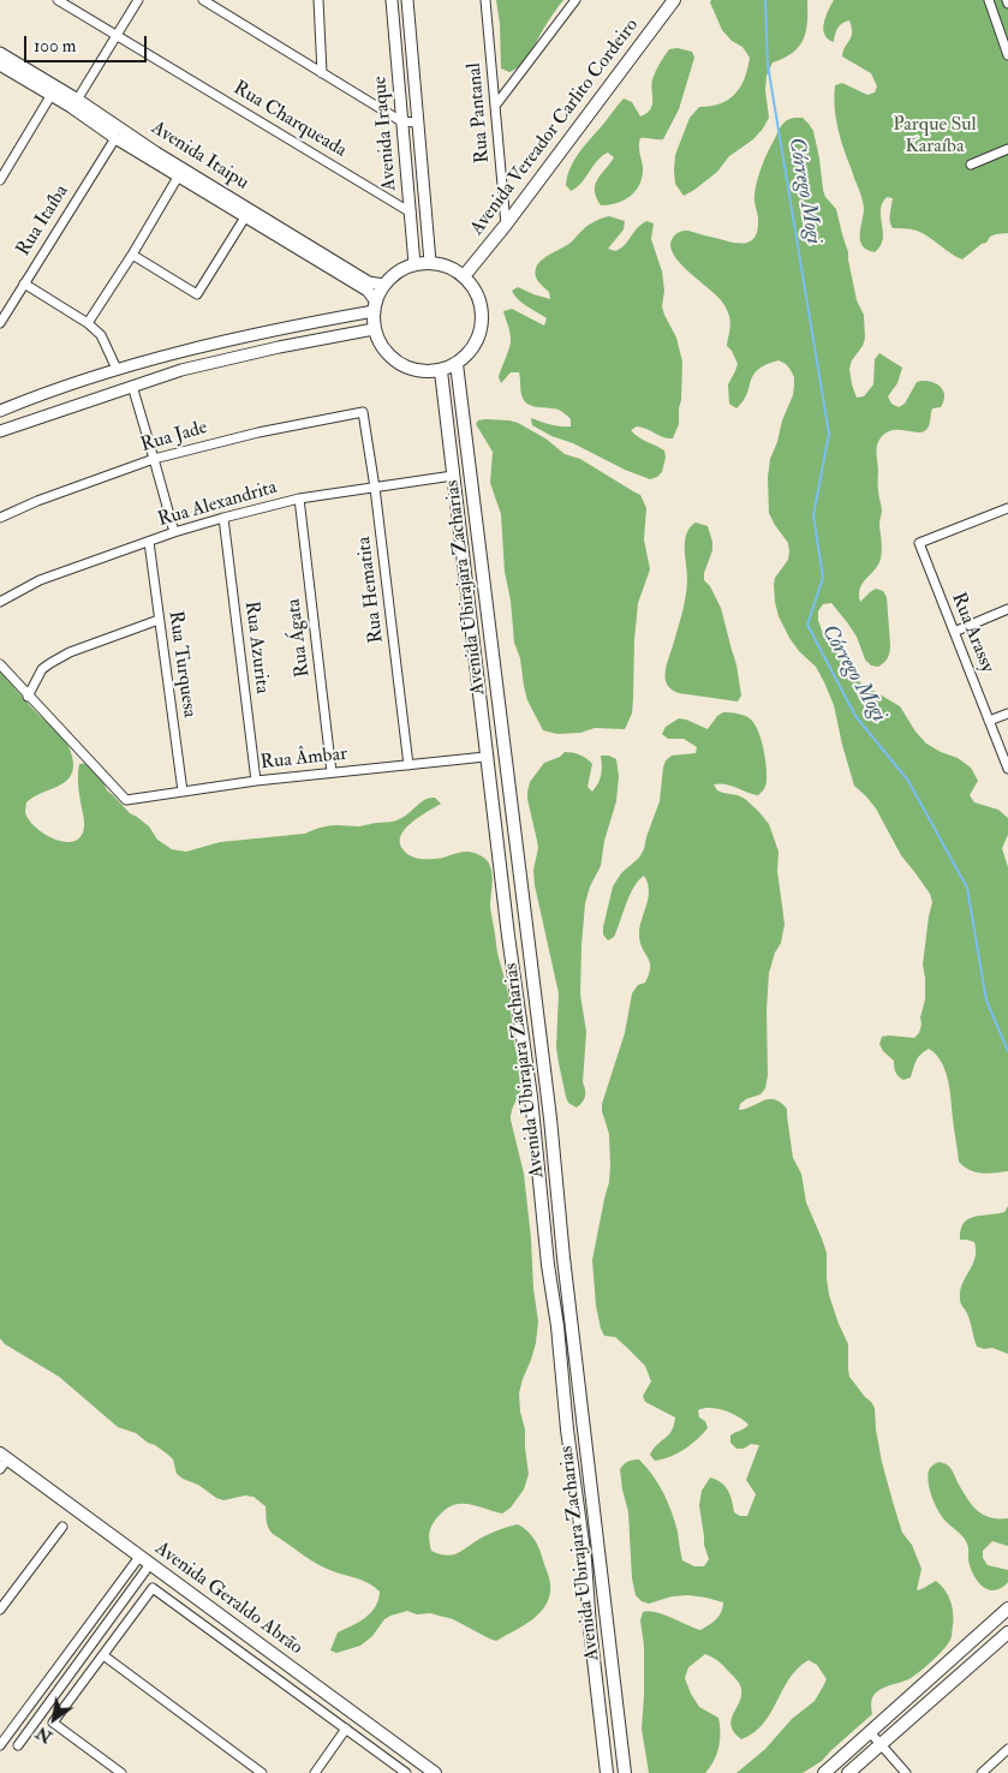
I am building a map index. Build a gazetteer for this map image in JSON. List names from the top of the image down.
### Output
{
  "streets": {
    "main road": ["Avenida Vereador Carlito Cordeiro", "Avenida Ubirajara Zacharias", "Avenida Geraldo Abrão"],
    "street": [
      "Rua Pantanal",
      "Rua Charqueada",
      "Avenida Iraque",
      "Avenida Itaipu",
      "Rua Itaíba",
      "Rua Jade",
      "Rua Alexandrita",
      "Rua Hematita",
      "Rua Arassy",
      "Rua Ágata",
      "Rua Azurita",
      "Rua Turquesa",
      "Rua Âmbar"
    ]
  },
  "crossings": [
    ["Rua Pantanal", "Avenida Vereador Carlito Cordeiro"],
    ["Rua Charqueada", "Avenida Iraque"],
    ["Avenida Vereador Carlito Cordeiro", "Avenida Iraque"],
    ["Avenida Vereador Carlito Cordeiro", "Avenida Itaipu"],
    ["Avenida Vereador Carlito Cordeiro", "Avenida Ubirajara Zacharias"],
    ["Avenida Iraque", "Avenida Itaipu"],
    ["Avenida Iraque", "Avenida Ubirajara Zacharias"],
    ["Avenida Itaipu", "Rua Itaíba"],
    ["Avenida Itaipu", "Avenida Ubirajara Zacharias"],
    ["Rua Jade", "Rua Hematita"],
    ["Rua Alexandrita", "Avenida Ubirajara Zacharias"],
    ["Rua Alexandrita", "Rua Hematita"],
    ["Rua Alexandrita", "Rua Ágata"],
    ["Rua Alexandrita", "Rua Azurita"],
    ["Rua Alexandrita", "Rua Turquesa"],
    ["Avenida Ubirajara Zacharias", "Rua Âmbar"],
    ["Rua Hematita", "Rua Âmbar"],
    ["Rua Ágata", "Rua Âmbar"],
    ["Rua Azurita", "Rua Âmbar"],
    ["Rua Turquesa", "Rua Âmbar"]
  ],
  "water": ["Córrego Mogi"],
  "parks": ["Parque Sul Karaíba"],
  "scale_bar": "100 m",
  "north": "bottom left"
}
